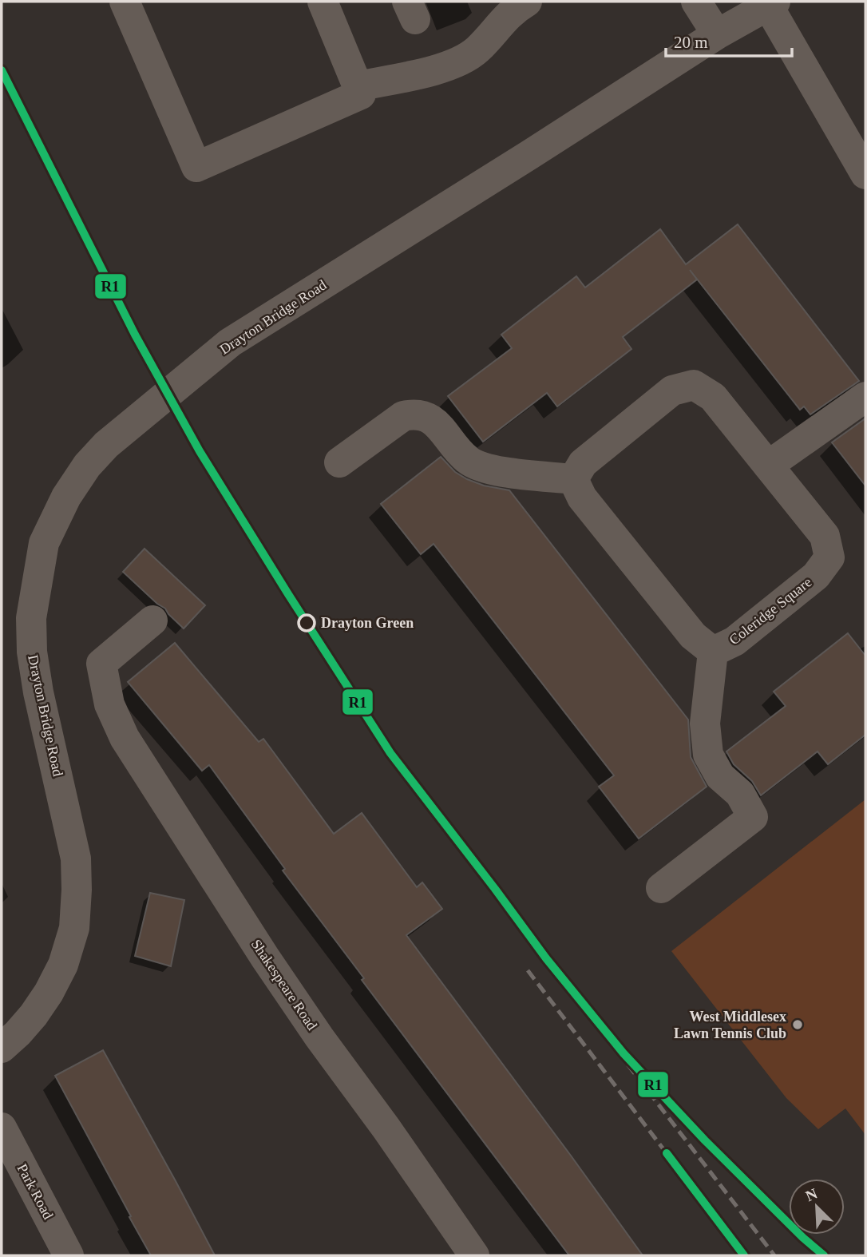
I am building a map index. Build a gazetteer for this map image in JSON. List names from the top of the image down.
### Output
{
  "streets": {
    "street": [
      "Drayton Bridge Road",
      "Coleridge Square",
      "Shakespeare Road",
      "Park Road"
    ]
  },
  "places": ["Drayton Green", "West Middlesex Lawn Tennis Club"],
  "lines": ["transit line R1"],
  "scale_bar": "20 m",
  "north": "top left"
}
